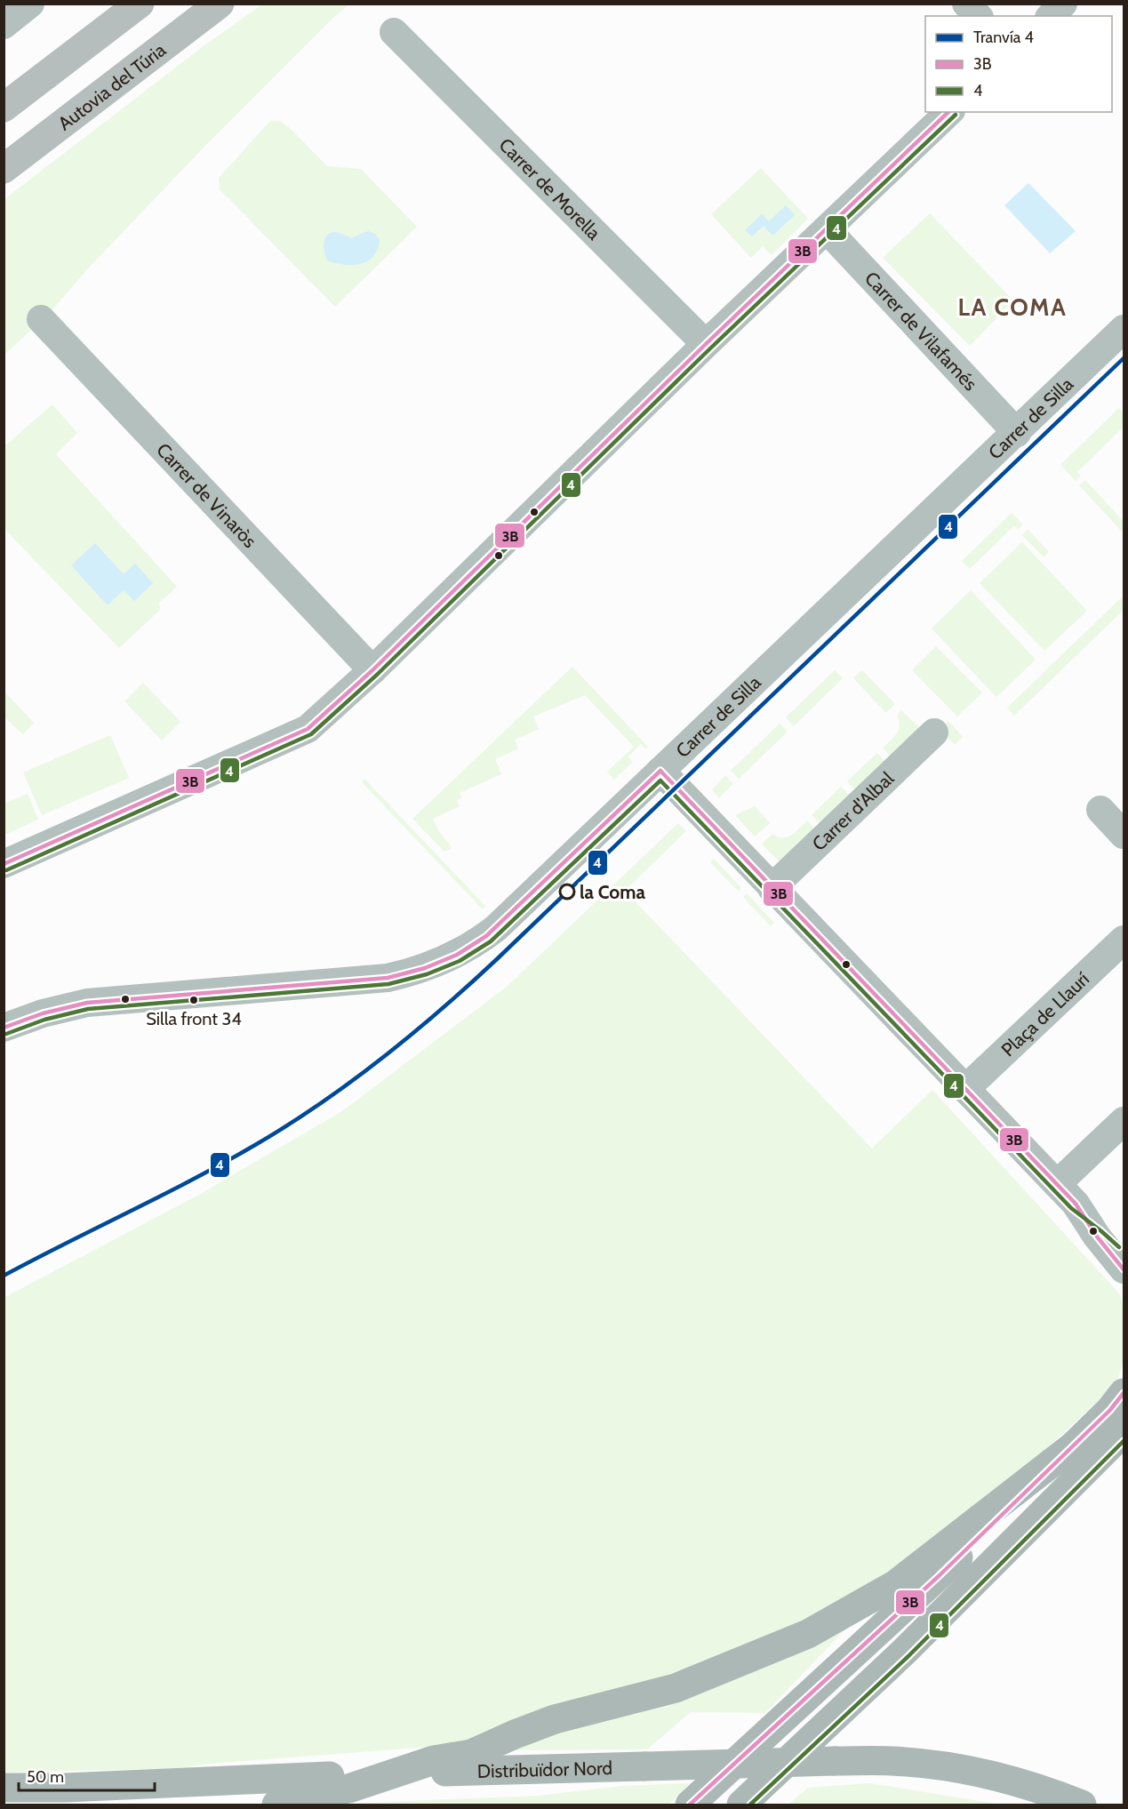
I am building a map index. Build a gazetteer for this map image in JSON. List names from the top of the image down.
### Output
{
  "streets": {
    "highway": ["Autovia del Túria"],
    "main road": ["Distribuïdor Nord"],
    "street": [
      "Carrer de Morella",
      "Carrer de Vilafamés",
      "Carrer de Silla",
      "Carrer de Vinaròs",
      "Carrer d'Albal",
      "Plaça de Llaurí"
    ]
  },
  "crossings": [
    ["Carrer de Vilafamés", "Carrer de Silla"]
  ],
  "districts": ["LA COMA"],
  "places": ["la Coma", "Silla front 34"],
  "lines": ["transit line 3B", "transit line 4", "tram line 4"],
  "legend": ["Tranvía 4", "3B", "4"],
  "scale_bar": "50 m"
}
